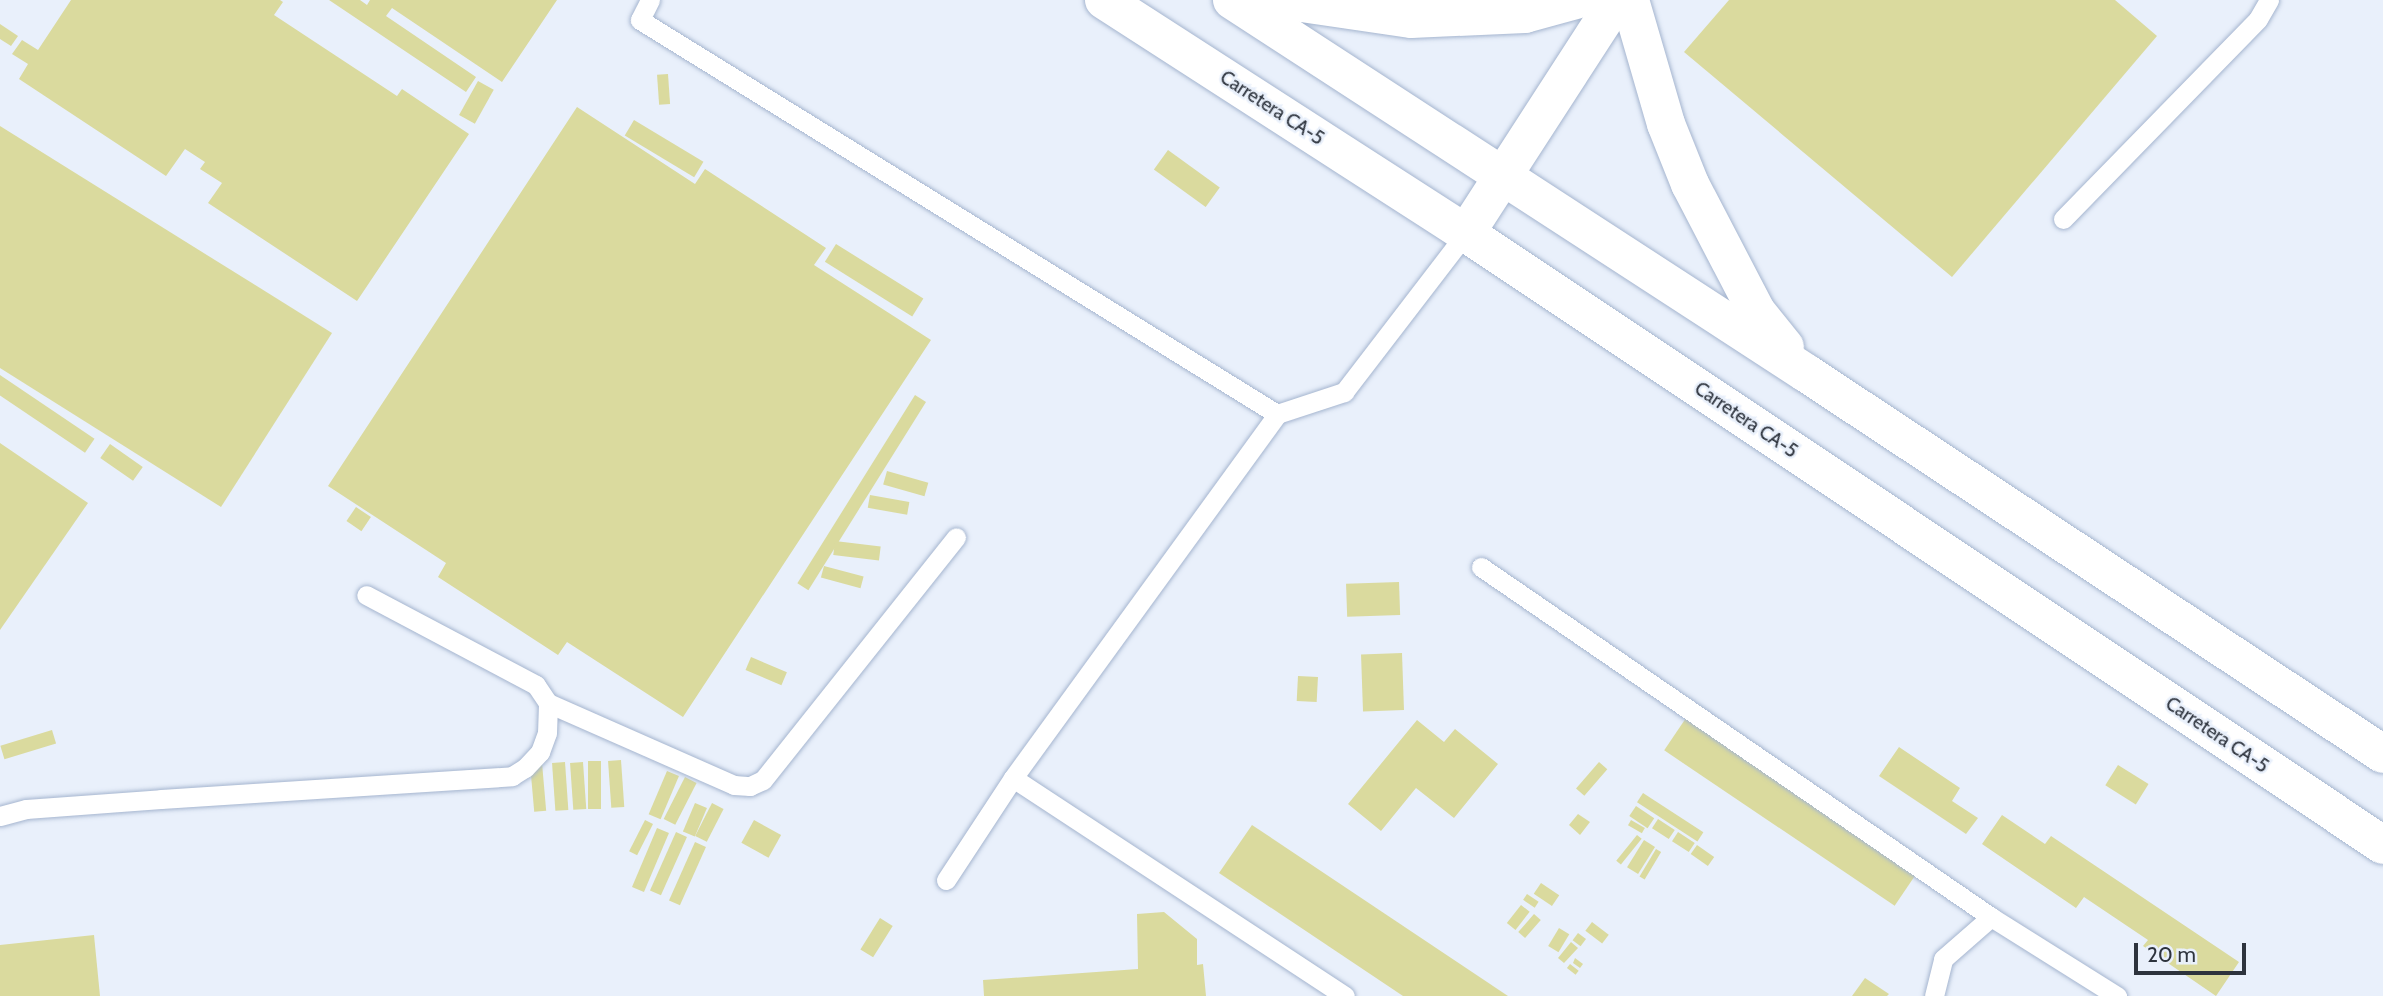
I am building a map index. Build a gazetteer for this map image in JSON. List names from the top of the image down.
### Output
{
  "streets": {
    "main road": ["Carretera CA-5"]
  },
  "scale_bar": "20 m"
}
